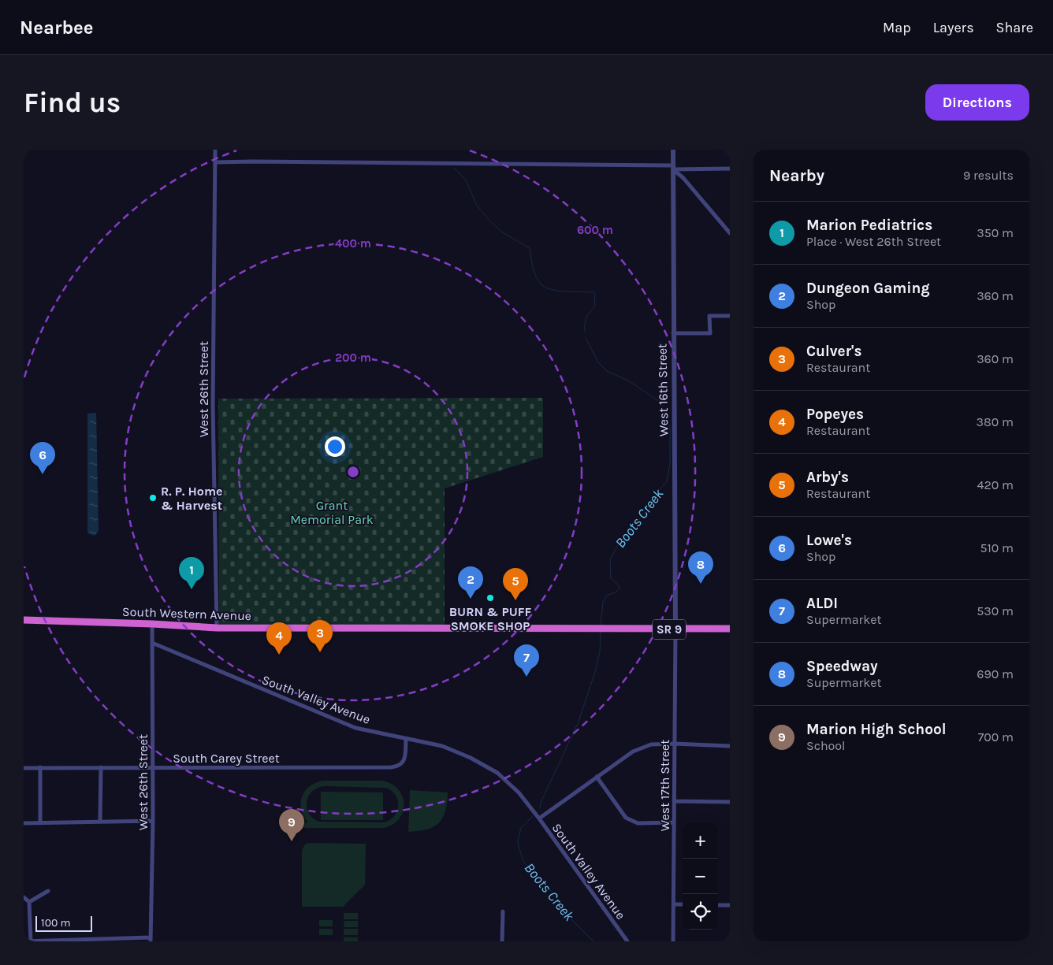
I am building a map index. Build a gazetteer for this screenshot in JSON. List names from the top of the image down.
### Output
{
  "streets": {
    "highway": ["South Western Avenue", "SR 9"],
    "street": [
      "West 26th Street",
      "West 16th Street",
      "South Valley Avenue",
      "South Carey Street",
      "West 17th Street"
    ]
  },
  "crossings": [
    ["West 26th Street", "South Western Avenue"],
    ["West 26th Street", "South Valley Avenue"],
    ["West 26th Street", "South Carey Street"],
    ["West 16th Street", "South Western Avenue"],
    ["West 16th Street", "West 17th Street"],
    ["South Western Avenue", "West 17th Street"],
    ["South Valley Avenue", "South Carey Street"]
  ],
  "water": ["Boots Creek"],
  "parks": ["Grant Memorial Park"],
  "places": ["R. P. Home & Harvest", "BURN & PUFF SMOKE SHOP"],
  "scale_bar": "100 m",
  "page": {
    "header": "Nearbee",
    "nav": ["Map", "Layers", "Share"],
    "buttons": "Directions",
    "title": "Find us",
    "heading": ["Nearby", "9 results"],
    "list": [
      {
        "mark": "1",
        "name": "Marion Pediatrics",
        "note": "Place · West 26th Street",
        "value": "350 m"
      },
      {
        "mark": "2",
        "name": "Dungeon Gaming",
        "note": "Shop",
        "value": "360 m"
      },
      {
        "mark": "3",
        "name": "Culver's",
        "note": "Restaurant",
        "value": "360 m"
      },
      {
        "mark": "4",
        "name": "Popeyes",
        "note": "Restaurant",
        "value": "380 m"
      },
      {
        "mark": "5",
        "name": "Arby's",
        "note": "Restaurant",
        "value": "420 m"
      },
      {
        "mark": "6",
        "name": "Lowe's",
        "note": "Shop",
        "value": "510 m"
      },
      {
        "mark": "7",
        "name": "ALDI",
        "note": "Supermarket",
        "value": "530 m"
      },
      {
        "mark": "8",
        "name": "Speedway",
        "note": "Supermarket",
        "value": "690 m"
      },
      {
        "mark": "9",
        "name": "Marion High School",
        "note": "School",
        "value": "700 m"
      }
    ],
    "pins": [
      "6",
      "8",
      "1",
      "2",
      "5",
      "3",
      "4",
      "7",
      "9"
    ],
    "map_buttons": ["+", "−"],
    "scale": "100 m"
  },
  "rings": ["600 m", "400 m", "200 m"]
}
